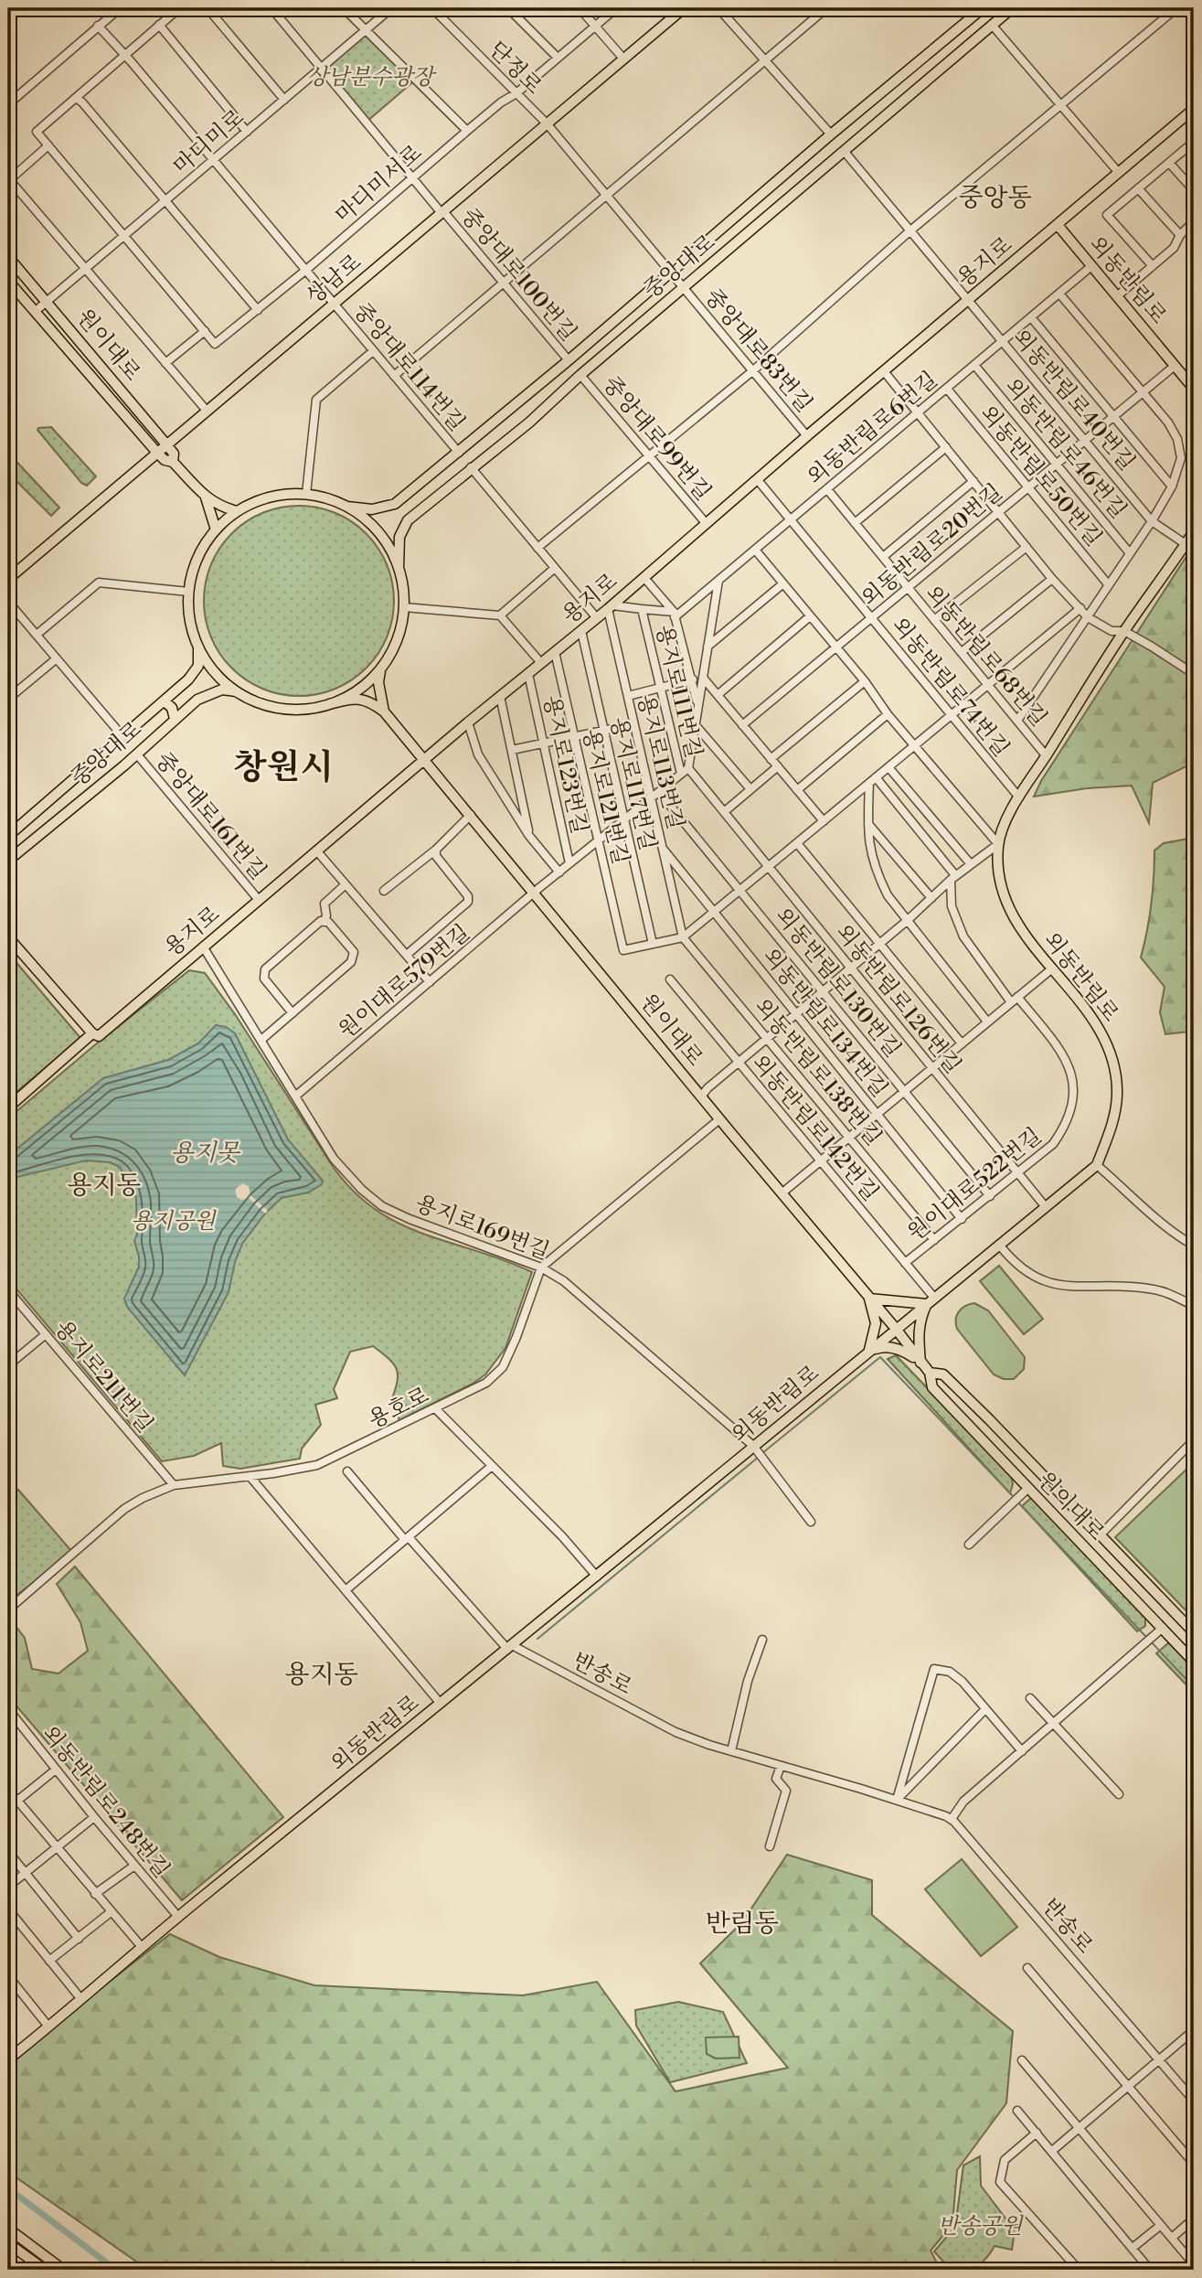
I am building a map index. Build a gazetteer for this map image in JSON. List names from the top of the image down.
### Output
{
  "streets": {
    "main road": [
      "용지로",
      "중앙대로",
      "상남로",
      "외동반림로",
      "원이대로"
    ],
    "street": [
      "단정로",
      "마디미로",
      "마디미서로",
      "중앙대로100번길",
      "중앙대로83번길",
      "중앙대로114번길",
      "외동반림로40번길",
      "외동반림로6번길",
      "중앙대로99번길",
      "외동반림로46번길",
      "외동반림로50번길",
      "외동반림로20번길",
      "외동반림로68번길",
      "외동반림로74번길",
      "용지로111번길",
      "용지로113번길",
      "용지로123번길",
      "용지로117번길",
      "용지로121번길",
      "중앙대로161번길",
      "원이대로579번길",
      "외동반림로130번길",
      "외동반림로126번길",
      "외동반림로134번길",
      "외동반림로138번길",
      "외동반림로142번길",
      "원이대로522번길",
      "용지로169번길",
      "용지로211번길",
      "용호로",
      "반송로",
      "외동반림로248번길"
    ]
  },
  "crossings": [
    ["단정로", "마디미서로"],
    ["단정로", "상남로"],
    ["단정로", "중앙대로83번길"],
    ["마디미로", "중앙대로100번길"],
    ["마디미로", "원이대로"],
    ["마디미로", "중앙대로114번길"],
    ["마디미서로", "중앙대로100번길"],
    ["마디미서로", "중앙대로114번길"],
    ["용지로", "외동반림로"],
    ["용지로", "원이대로"],
    ["용지로", "중앙대로83번길"],
    ["용지로", "외동반림로40번길"],
    ["용지로", "중앙대로99번길"],
    ["용지로", "외동반림로74번길"],
    ["용지로", "용지로111번길"],
    ["용지로", "용지로113번길"],
    ["용지로", "용지로123번길"],
    ["용지로", "용지로117번길"],
    ["용지로", "용지로121번길"],
    ["용지로", "중앙대로161번길"],
    ["용지로", "용지로169번길"],
    ["중앙대로", "중앙대로100번길"],
    ["중앙대로", "원이대로"],
    ["중앙대로", "중앙대로83번길"],
    ["중앙대로", "중앙대로114번길"],
    ["중앙대로", "외동반림로40번길"],
    ["중앙대로", "중앙대로99번길"],
    ["중앙대로", "중앙대로161번길"],
    ["중앙대로100번길", "상남로"],
    ["상남로", "원이대로"],
    ["상남로", "중앙대로114번길"],
    ["외동반림로", "원이대로"],
    ["외동반림로", "외동반림로40번길"],
    ["외동반림로", "외동반림로6번길"],
    ["외동반림로", "외동반림로20번길"],
    ["외동반림로", "외동반림로68번길"],
    ["외동반림로", "외동반림로74번길"],
    ["외동반림로", "외동반림로126번길"],
    ["외동반림로", "외동반림로142번길"],
    ["외동반림로", "용지로169번길"],
    ["외동반림로", "반송로"],
    ["외동반림로", "외동반림로248번길"],
    ["원이대로", "원이대로579번길"],
    ["외동반림로40번길", "외동반림로6번길"],
    ["외동반림로40번길", "외동반림로20번길"],
    ["외동반림로6번길", "외동반림로46번길"],
    ["외동반림로6번길", "외동반림로50번길"],
    ["외동반림로6번길", "외동반림로68번길"],
    ["외동반림로6번길", "외동반림로74번길"],
    ["외동반림로46번길", "외동반림로20번길"],
    ["외동반림로50번길", "외동반림로20번길"],
    ["외동반림로20번길", "외동반림로68번길"],
    ["외동반림로20번길", "외동반림로74번길"],
    ["용지로111번길", "용지로113번길"],
    ["용지로111번길", "원이대로579번길"],
    ["용지로111번길", "외동반림로126번길"],
    ["용지로113번길", "원이대로579번길"],
    ["용지로113번길", "외동반림로134번길"],
    ["용지로113번길", "외동반림로138번길"],
    ["용지로123번길", "원이대로579번길"],
    ["용지로117번길", "용지로121번길"],
    ["용지로117번길", "원이대로579번길"],
    ["용지로121번길", "원이대로579번길"],
    ["원이대로579번길", "외동반림로130번길"],
    ["원이대로579번길", "외동반림로126번길"],
    ["원이대로579번길", "용지로169번길"],
    ["외동반림로130번길", "원이대로522번길"],
    ["외동반림로126번길", "원이대로522번길"],
    ["외동반림로134번길", "원이대로522번길"],
    ["외동반림로138번길", "원이대로522번길"],
    ["외동반림로142번길", "원이대로522번길"],
    ["용지로169번길", "용호로"],
    ["용지로211번길", "용호로"]
  ],
  "districts": [
    "중앙동",
    "창원시",
    "용지동",
    "용지동",
    "반림동"
  ],
  "water": ["용지못"],
  "parks": ["상남분수광장", "용지공원", "반송공원"]
}
